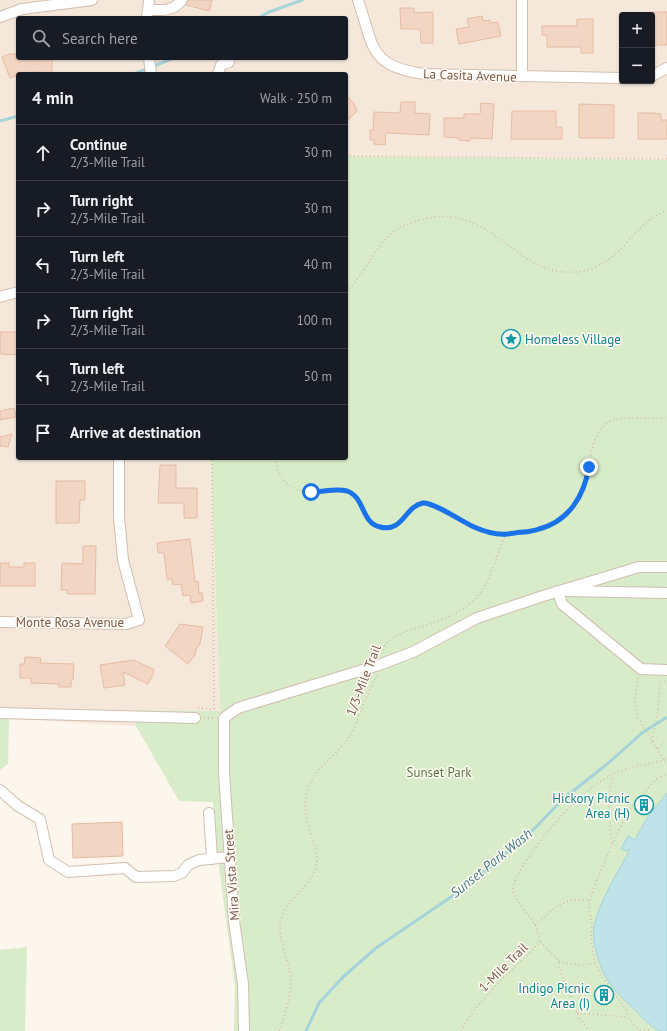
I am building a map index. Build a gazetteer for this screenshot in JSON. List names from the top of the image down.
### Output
{
  "streets": {
    "street": ["La Casita Avenue", "Monte Rosa Avenue", "Mira Vista Street"],
    "path": ["1/3-Mile Trail", "1-Mile Trail"]
  },
  "water": ["Sunset Park Wash"],
  "parks": ["Sunset Park"],
  "places": {
    "place": ["Homeless Village"],
    "building": ["Hickory Picnic Area (H)", "Indigo Picnic Area (I)"]
  },
  "page": {
    "map_buttons": ["+", "−"],
    "search": "Search here",
    "heading": ["4 min", "Walk · 250 m"],
    "list": [
      ["Continue", "2/3-Mile Trail", "30 m"],
      ["Turn right", "2/3-Mile Trail", "30 m"],
      ["Turn left", "2/3-Mile Trail", "40 m"],
      ["Turn right", "2/3-Mile Trail", "100 m"],
      ["Turn left", "2/3-Mile Trail", "50 m"],
      "Arrive at destination"
    ]
  }
}
